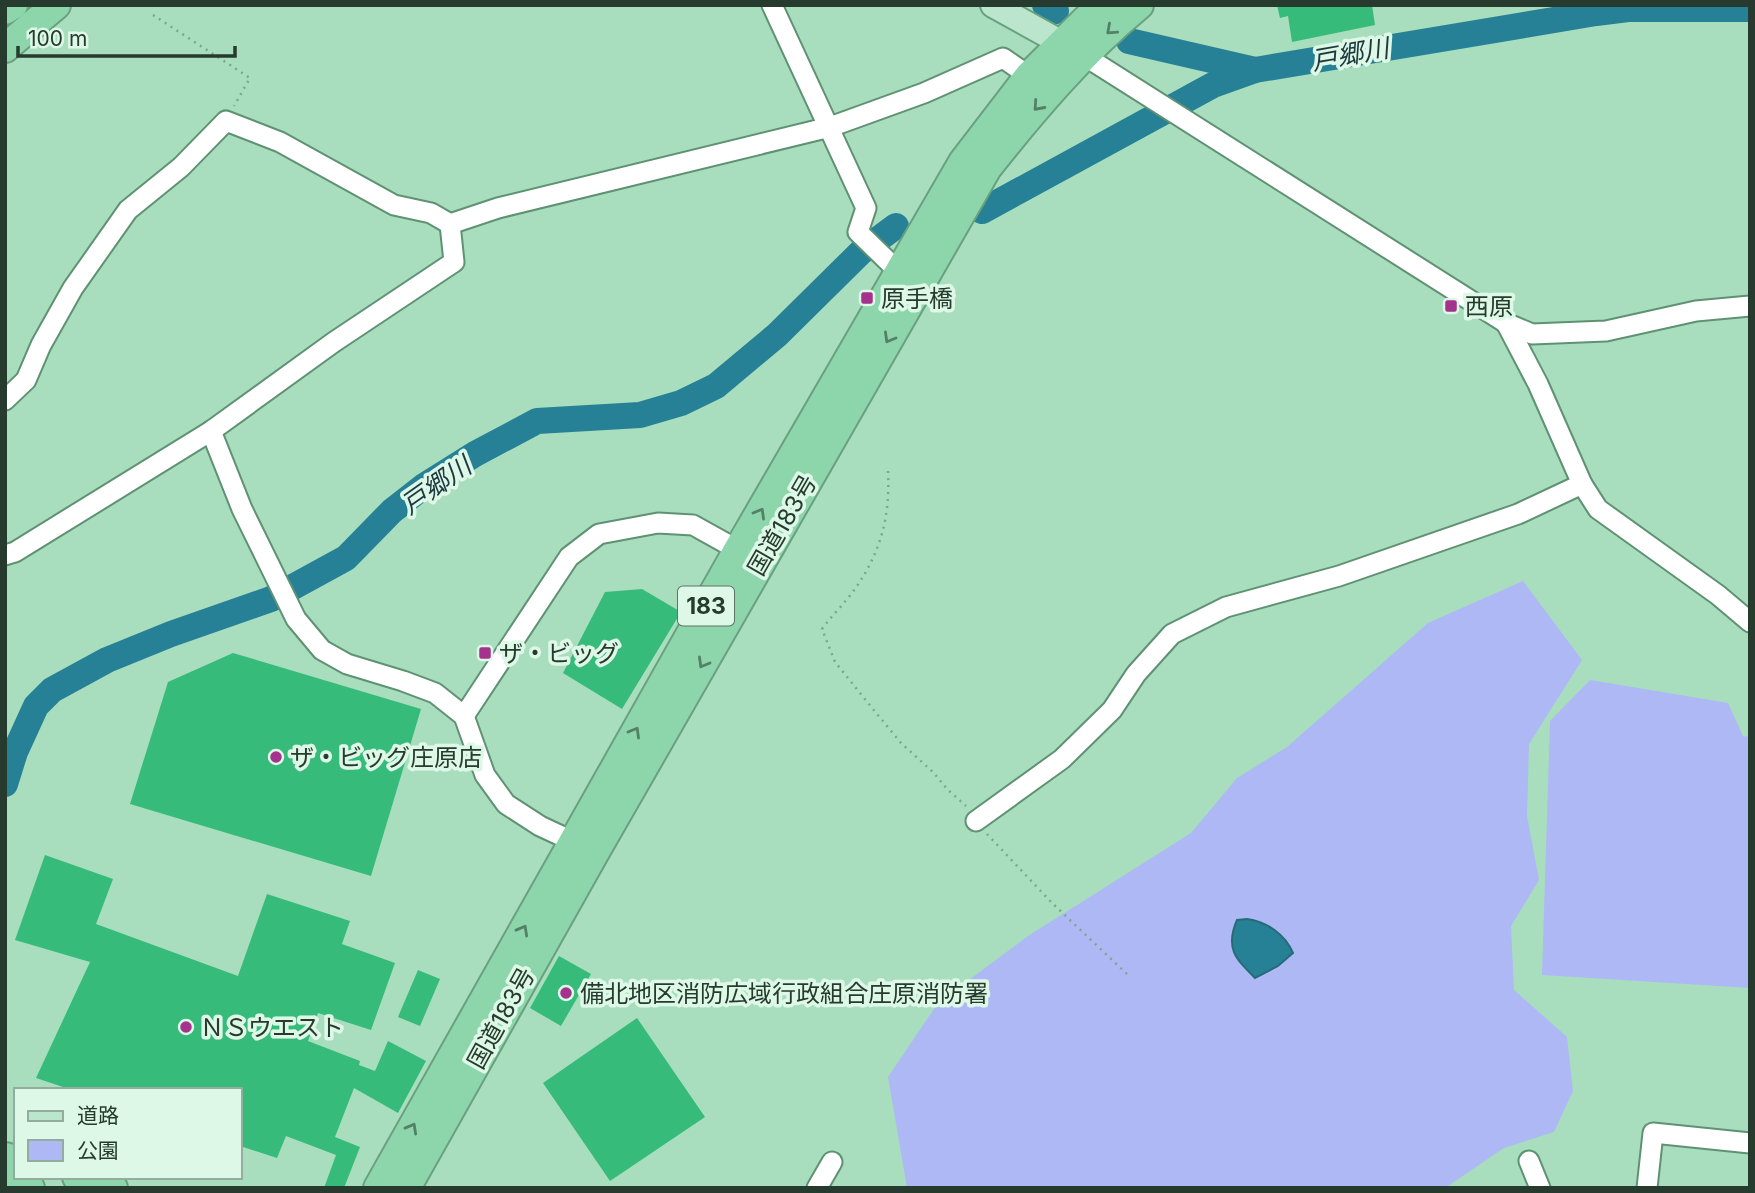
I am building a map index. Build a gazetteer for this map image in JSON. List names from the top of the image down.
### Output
{
  "streets": {
    "highway": ["国道183号", "183"]
  },
  "water": ["戸郷川"],
  "places": {
    "transit": ["原手橋", "西原", "ザ・ビッグ"],
    "other": ["ザ・ビッグ庄原店", "備北地区消防広域行政組合庄原消防署", "ＮＳウエスト"]
  },
  "legend": ["道路", "公園"],
  "scale_bar": "100 m"
}
